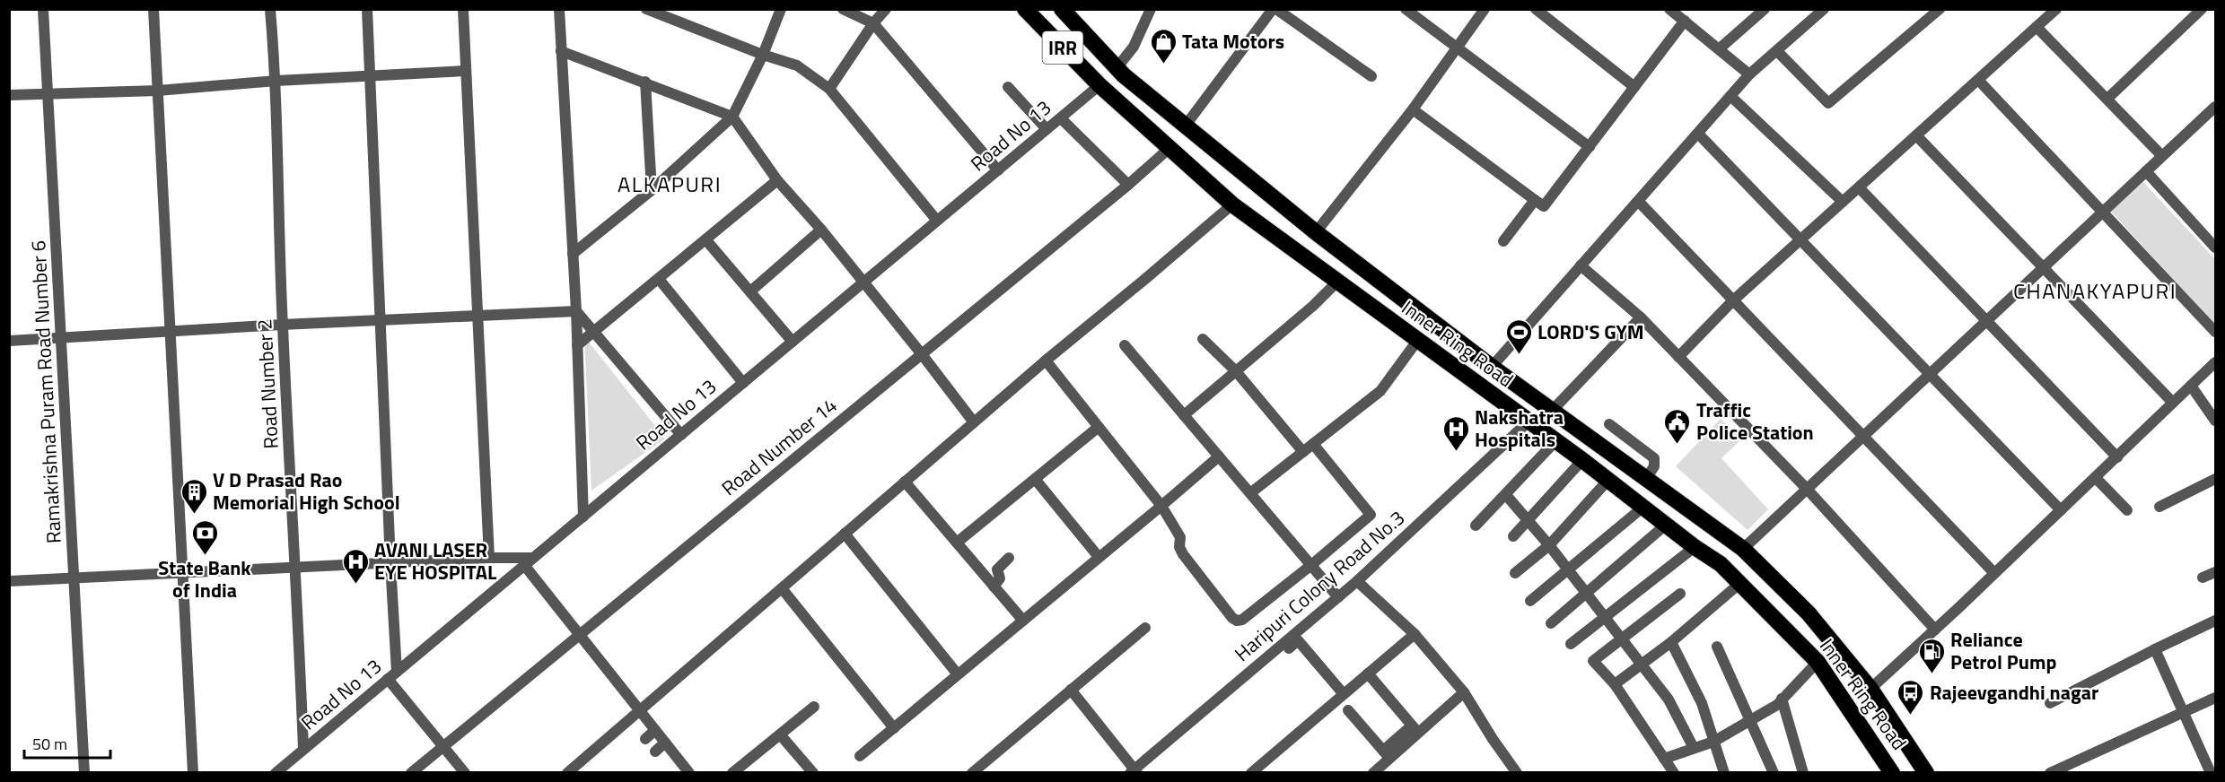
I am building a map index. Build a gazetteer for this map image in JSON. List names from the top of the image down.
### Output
{
  "streets": {
    "highway": ["IRR", "Inner Ring Road"],
    "street": [
      "Road No 13",
      "Road Number 2",
      "Ramakrishna Puram Road Number 6",
      "Road Number 14",
      "Haripuri Colony Road No.3"
    ]
  },
  "crossings": [
    ["Road No 13", "Inner Ring Road"],
    ["Road No 13", "Road Number 2"],
    ["Inner Ring Road", "Road Number 14"],
    ["Inner Ring Road", "Haripuri Colony Road No.3"]
  ],
  "districts": ["ALKAPURI", "CHANAKYAPURI"],
  "places": {
    "shop": ["Tata Motors"],
    "sports": ["LORD'S GYM"],
    "public building": ["Traffic Police Station"],
    "hospital": ["Nakshatra Hospitals", "AVANI LASER EYE HOSPITAL"],
    "building": ["V D Prasad Rao Memorial High School"],
    "bank": ["State Bank of India"],
    "fuel station": ["Reliance Petrol Pump"],
    "bus stop": ["Rajeevgandhi nagar"]
  },
  "scale_bar": "50 m"
}
